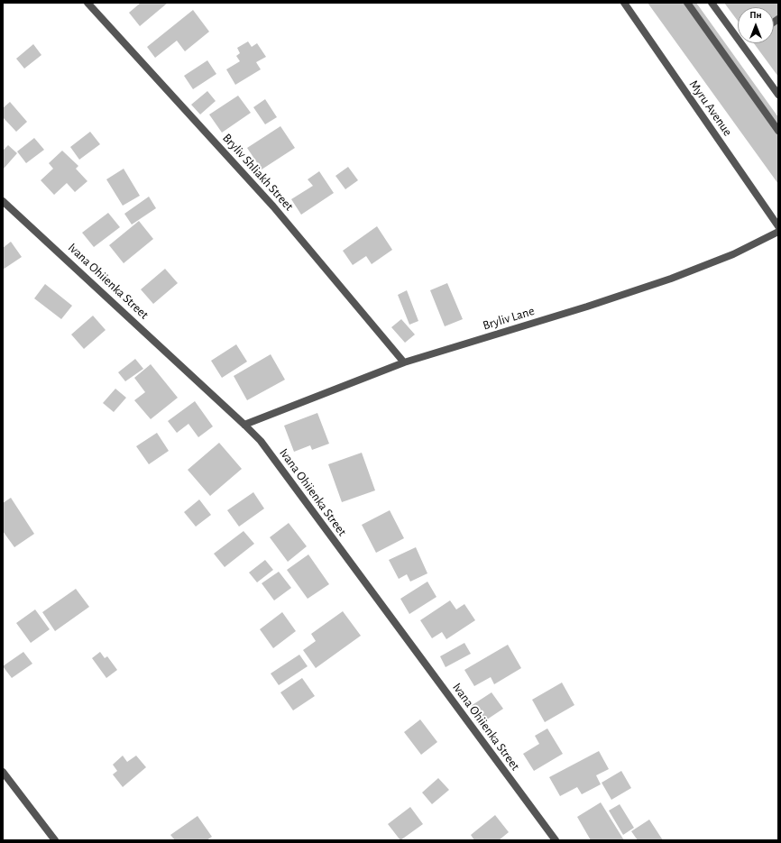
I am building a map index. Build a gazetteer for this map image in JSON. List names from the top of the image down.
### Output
{
  "streets": {
    "street": [
      "Myru Avenue",
      "Bryliv Shliakh Street",
      "Ivana Ohiienka Street",
      "Bryliv Lane"
    ]
  },
  "crossings": [
    ["Bryliv Shliakh Street", "Bryliv Lane"],
    ["Ivana Ohiienka Street", "Bryliv Lane"]
  ],
  "north": "top"
}
